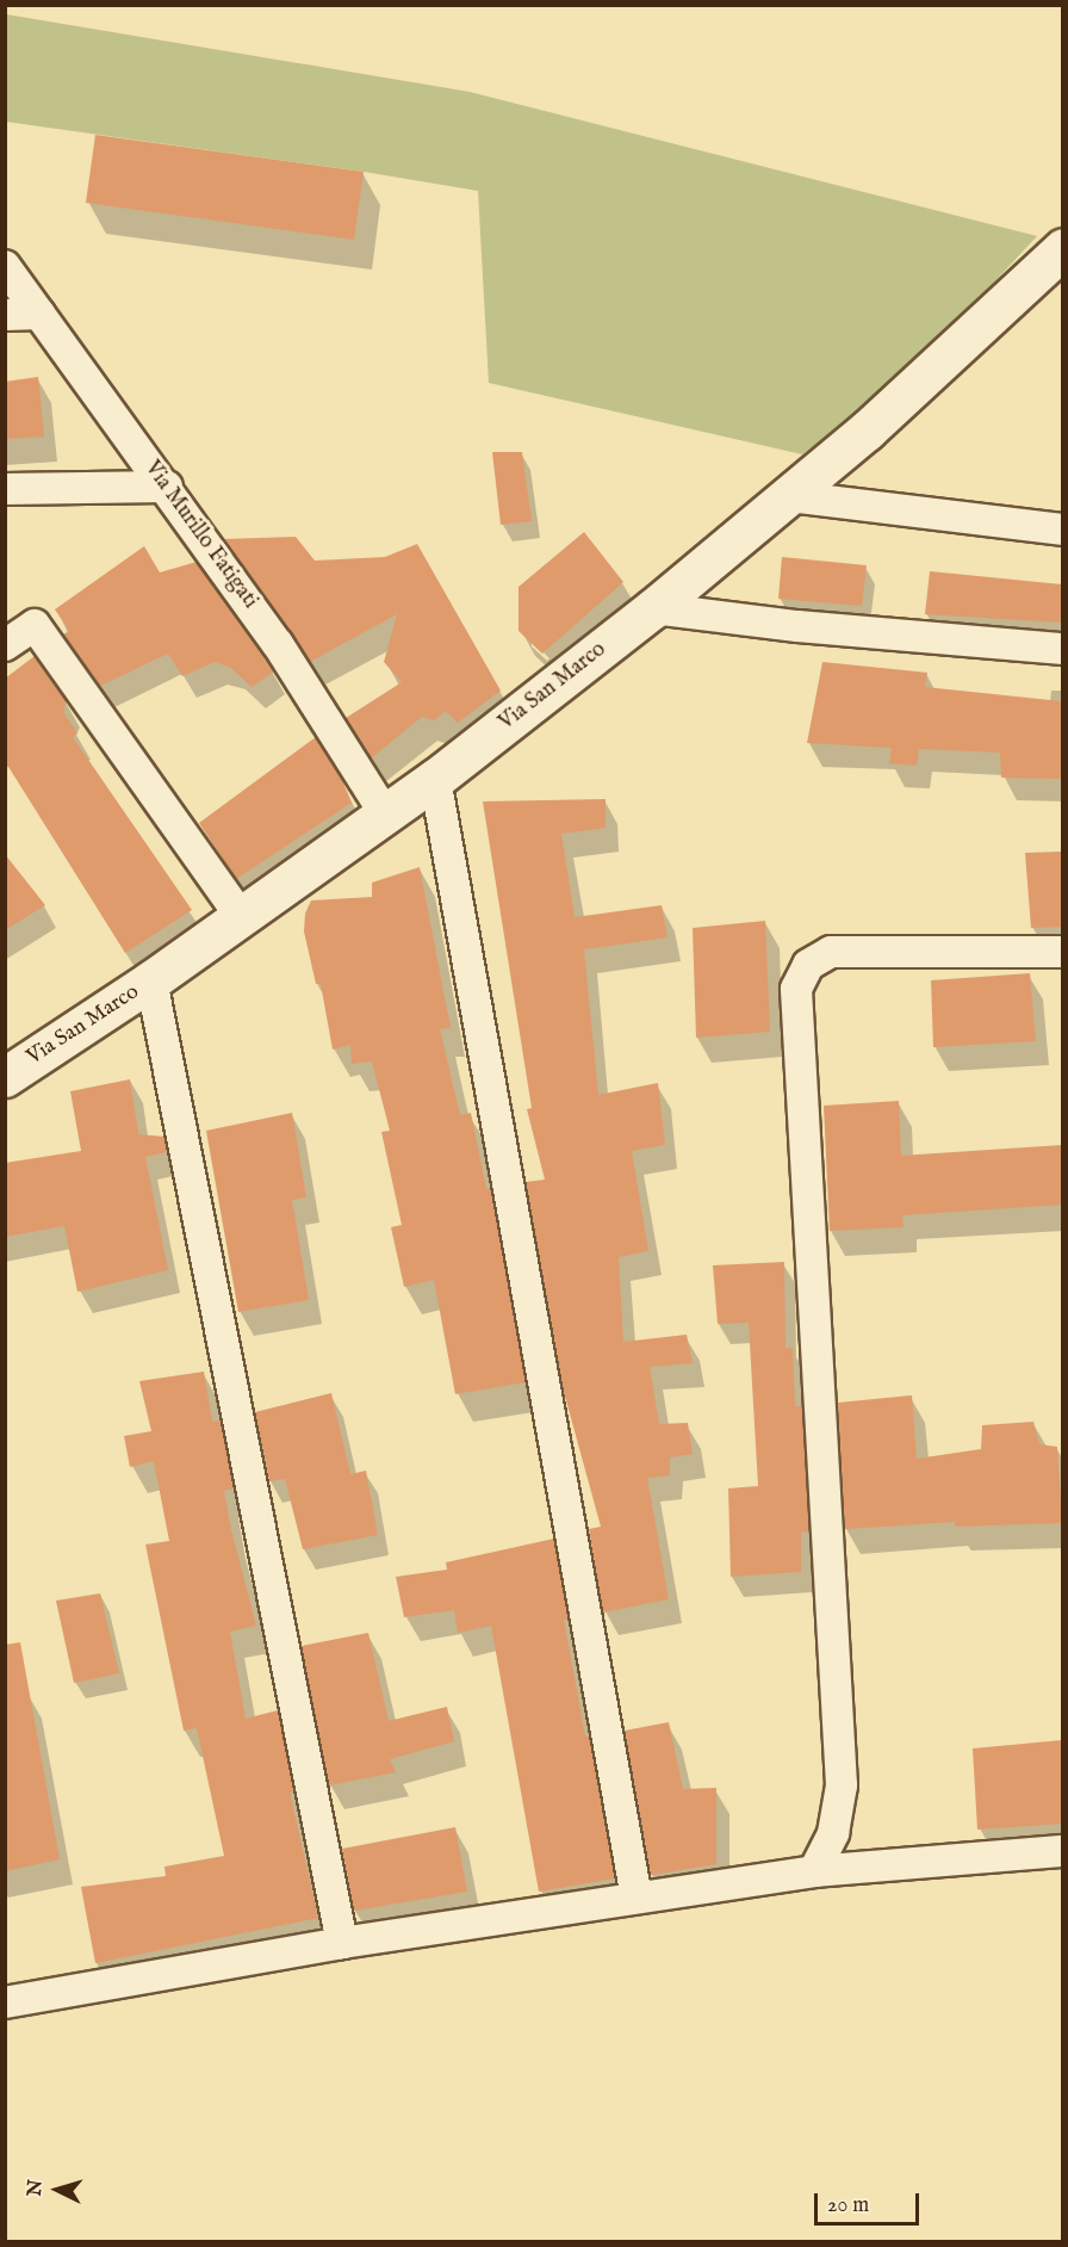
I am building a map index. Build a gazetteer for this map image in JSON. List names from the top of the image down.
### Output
{
  "streets": {
    "main road": ["Via San Marco"],
    "street": ["Via Murillo Fatigati"]
  },
  "crossings": [
    ["Via Murillo Fatigati", "Via San Marco"]
  ],
  "scale_bar": "20 m",
  "north": "left"
}
